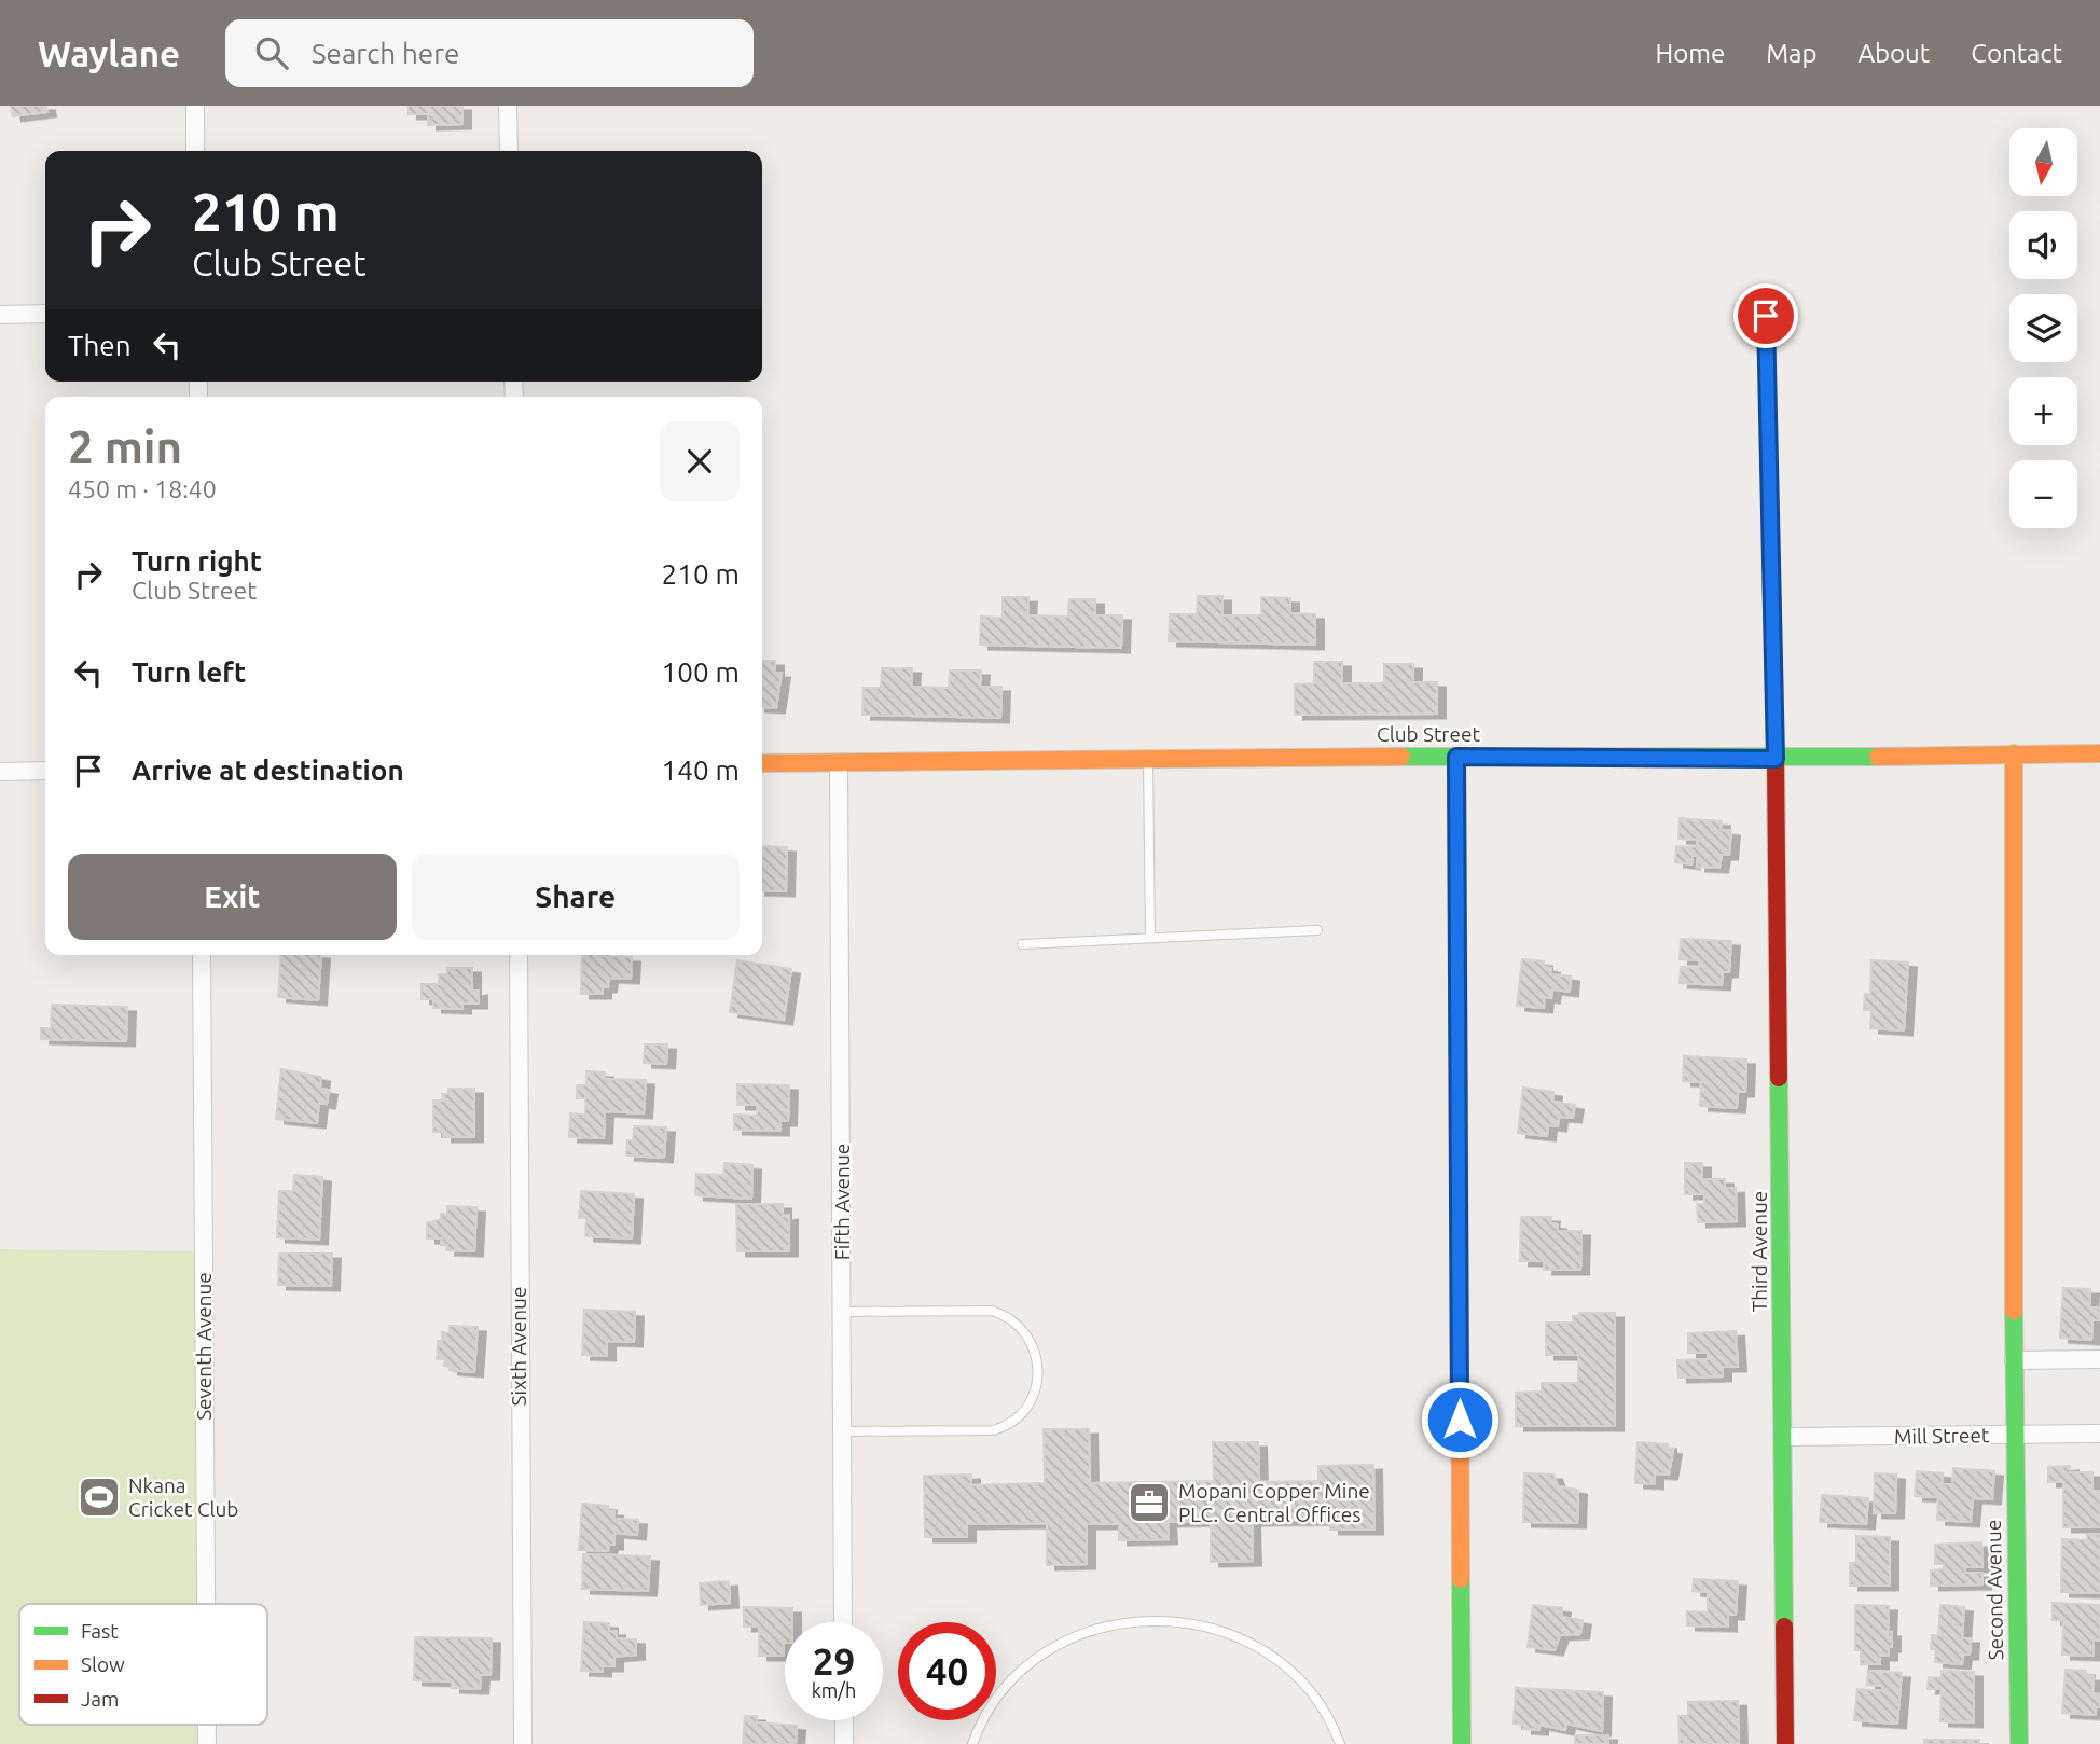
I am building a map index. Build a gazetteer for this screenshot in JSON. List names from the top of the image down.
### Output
{
  "streets": {
    "street": [
      "Club Street",
      "Fifth Avenue",
      "Third Avenue",
      "Seventh Avenue",
      "Sixth Avenue",
      "Mill Street",
      "Second Avenue"
    ]
  },
  "crossings": [
    ["Club Street", "Fifth Avenue"],
    ["Club Street", "Third Avenue"],
    ["Club Street", "Second Avenue"],
    ["Third Avenue", "Mill Street"],
    ["Mill Street", "Second Avenue"]
  ],
  "places": {
    "sports": ["Nkana Cricket Club"],
    "office": ["Mopani Copper Mine PLC. Central Offices"]
  },
  "legend": ["Fast", "Slow", "Jam"],
  "north": "bottom",
  "page": {
    "header": "Waylane",
    "search": "Search here",
    "nav": [
      "Home",
      "Map",
      "About",
      "Contact"
    ],
    "map_buttons": ["+", "−"],
    "turn": ["210 m", "Club Street"],
    "then": "Then",
    "heading": ["2 min", "450 m · 18:40"],
    "list": [
      {
        "name": "Turn right",
        "note": "Club Street",
        "value": "210 m"
      },
      {
        "name": "Turn left",
        "value": "100 m"
      },
      {
        "name": "Arrive at destination",
        "value": "140 m"
      }
    ],
    "buttons": ["Exit", "Share"],
    "speed": "29 km/h",
    "limit": "40"
  }
}
